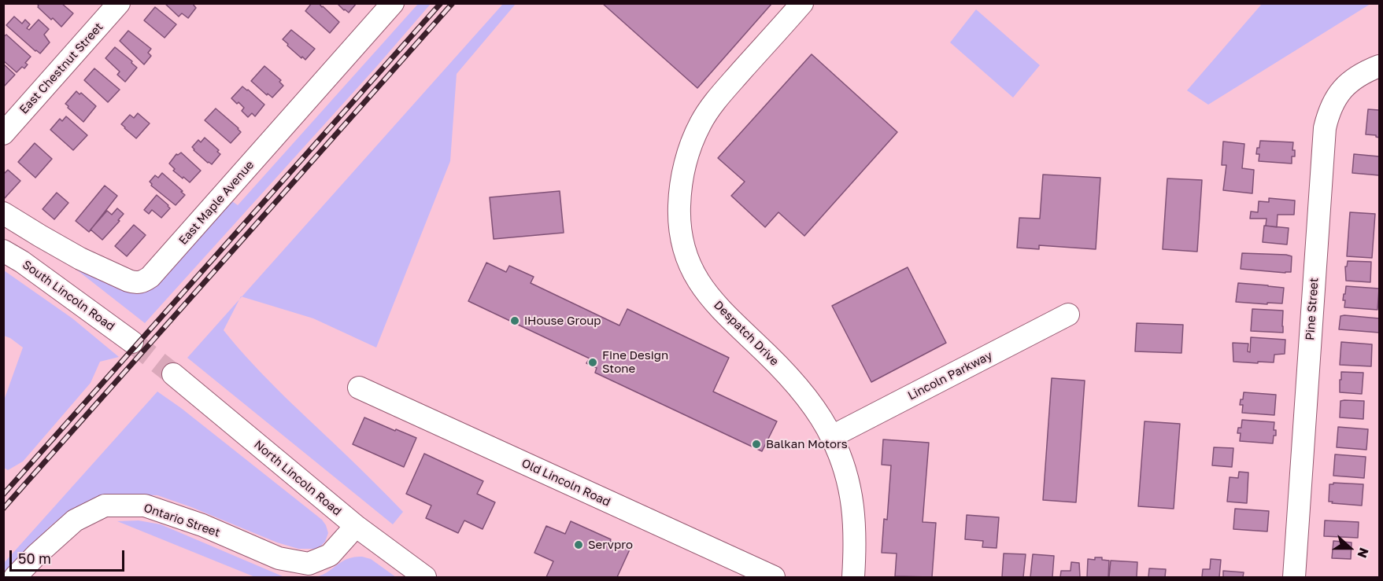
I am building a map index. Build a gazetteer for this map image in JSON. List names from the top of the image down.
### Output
{
  "streets": {
    "street": [
      "East Chestnut Street",
      "East Maple Avenue",
      "South Lincoln Road",
      "Pine Street",
      "Despatch Drive",
      "Lincoln Parkway",
      "North Lincoln Road",
      "Old Lincoln Road",
      "Ontario Street"
    ]
  },
  "crossings": [
    ["Despatch Drive", "Lincoln Parkway"],
    ["North Lincoln Road", "Ontario Street"]
  ],
  "places": [
    "iHouse Group",
    "Fine Design Stone",
    "Balkan Motors",
    "Servpro"
  ],
  "scale_bar": "50 m",
  "north": "right"
}
